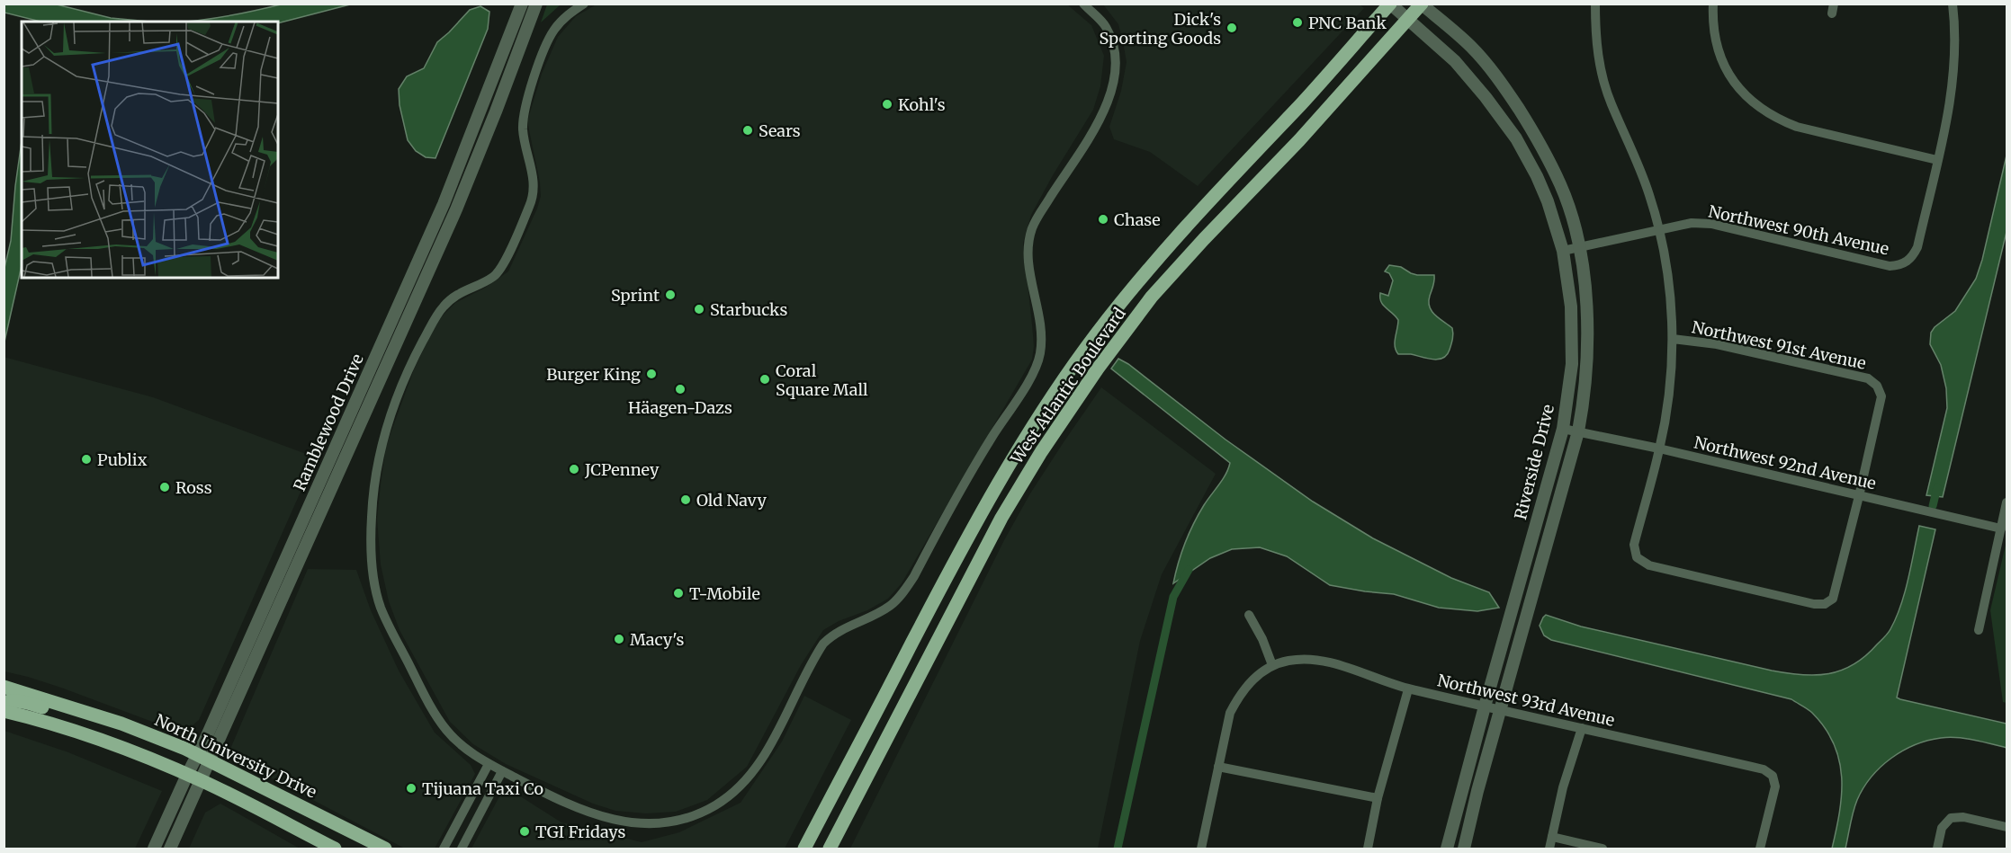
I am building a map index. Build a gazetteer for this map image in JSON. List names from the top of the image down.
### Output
{
  "streets": {
    "main road": ["West Atlantic Boulevard", "North University Drive"],
    "street": [
      "Northwest 90th Avenue",
      "Northwest 91st Avenue",
      "Ramblewood Drive",
      "Riverside Drive",
      "Northwest 92nd Avenue",
      "Northwest 93rd Avenue"
    ]
  },
  "crossings": [
    ["Northwest 90th Avenue", "Riverside Drive"],
    ["Northwest 91st Avenue", "Northwest 92nd Avenue"],
    ["West Atlantic Boulevard", "Riverside Drive"],
    ["Ramblewood Drive", "North University Drive"],
    ["Riverside Drive", "Northwest 92nd Avenue"],
    ["Riverside Drive", "Northwest 93rd Avenue"]
  ],
  "places": [
    "PNC Bank",
    "Dick's Sporting Goods",
    "Kohl's",
    "Sears",
    "Chase",
    "Sprint",
    "Starbucks",
    "Burger King",
    "Coral Square Mall",
    "Häagen-Dazs",
    "Publix",
    "JCPenney",
    "Ross",
    "Old Navy",
    "T-Mobile",
    "Macy's",
    "Tijuana Taxi Co",
    "TGI Fridays"
  ]
}
